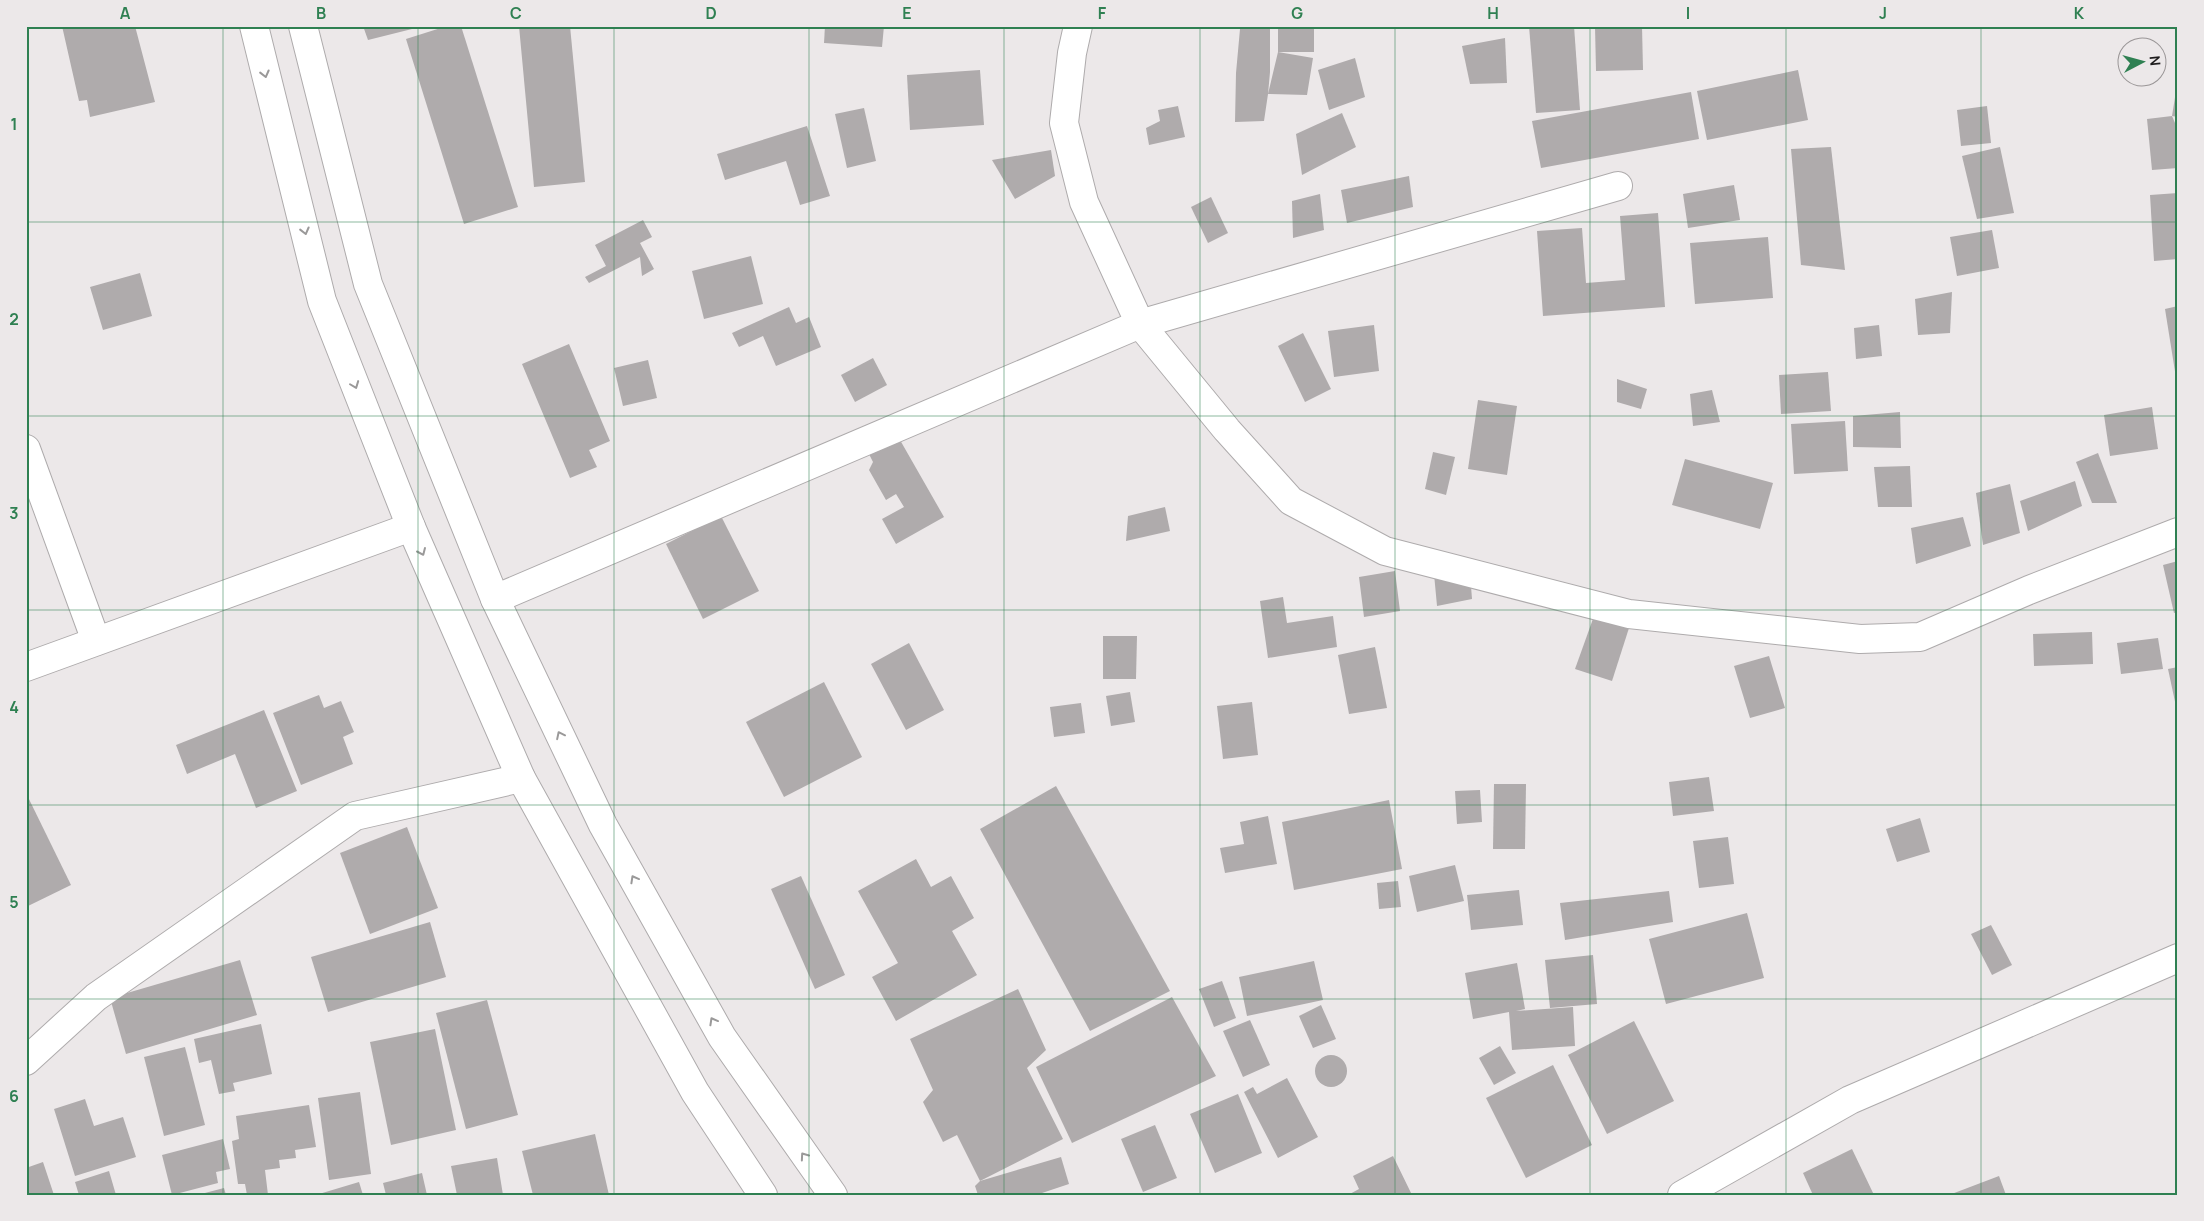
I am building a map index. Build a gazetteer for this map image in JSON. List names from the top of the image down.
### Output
{
  "north": "right",
  "grid": {
    "columns": [
      "A",
      "B",
      "C",
      "D",
      "E",
      "F",
      "G",
      "H",
      "I",
      "J",
      "K"
    ],
    "rows": [
      "1",
      "2",
      "3",
      "4",
      "5",
      "6"
    ]
  }
}
